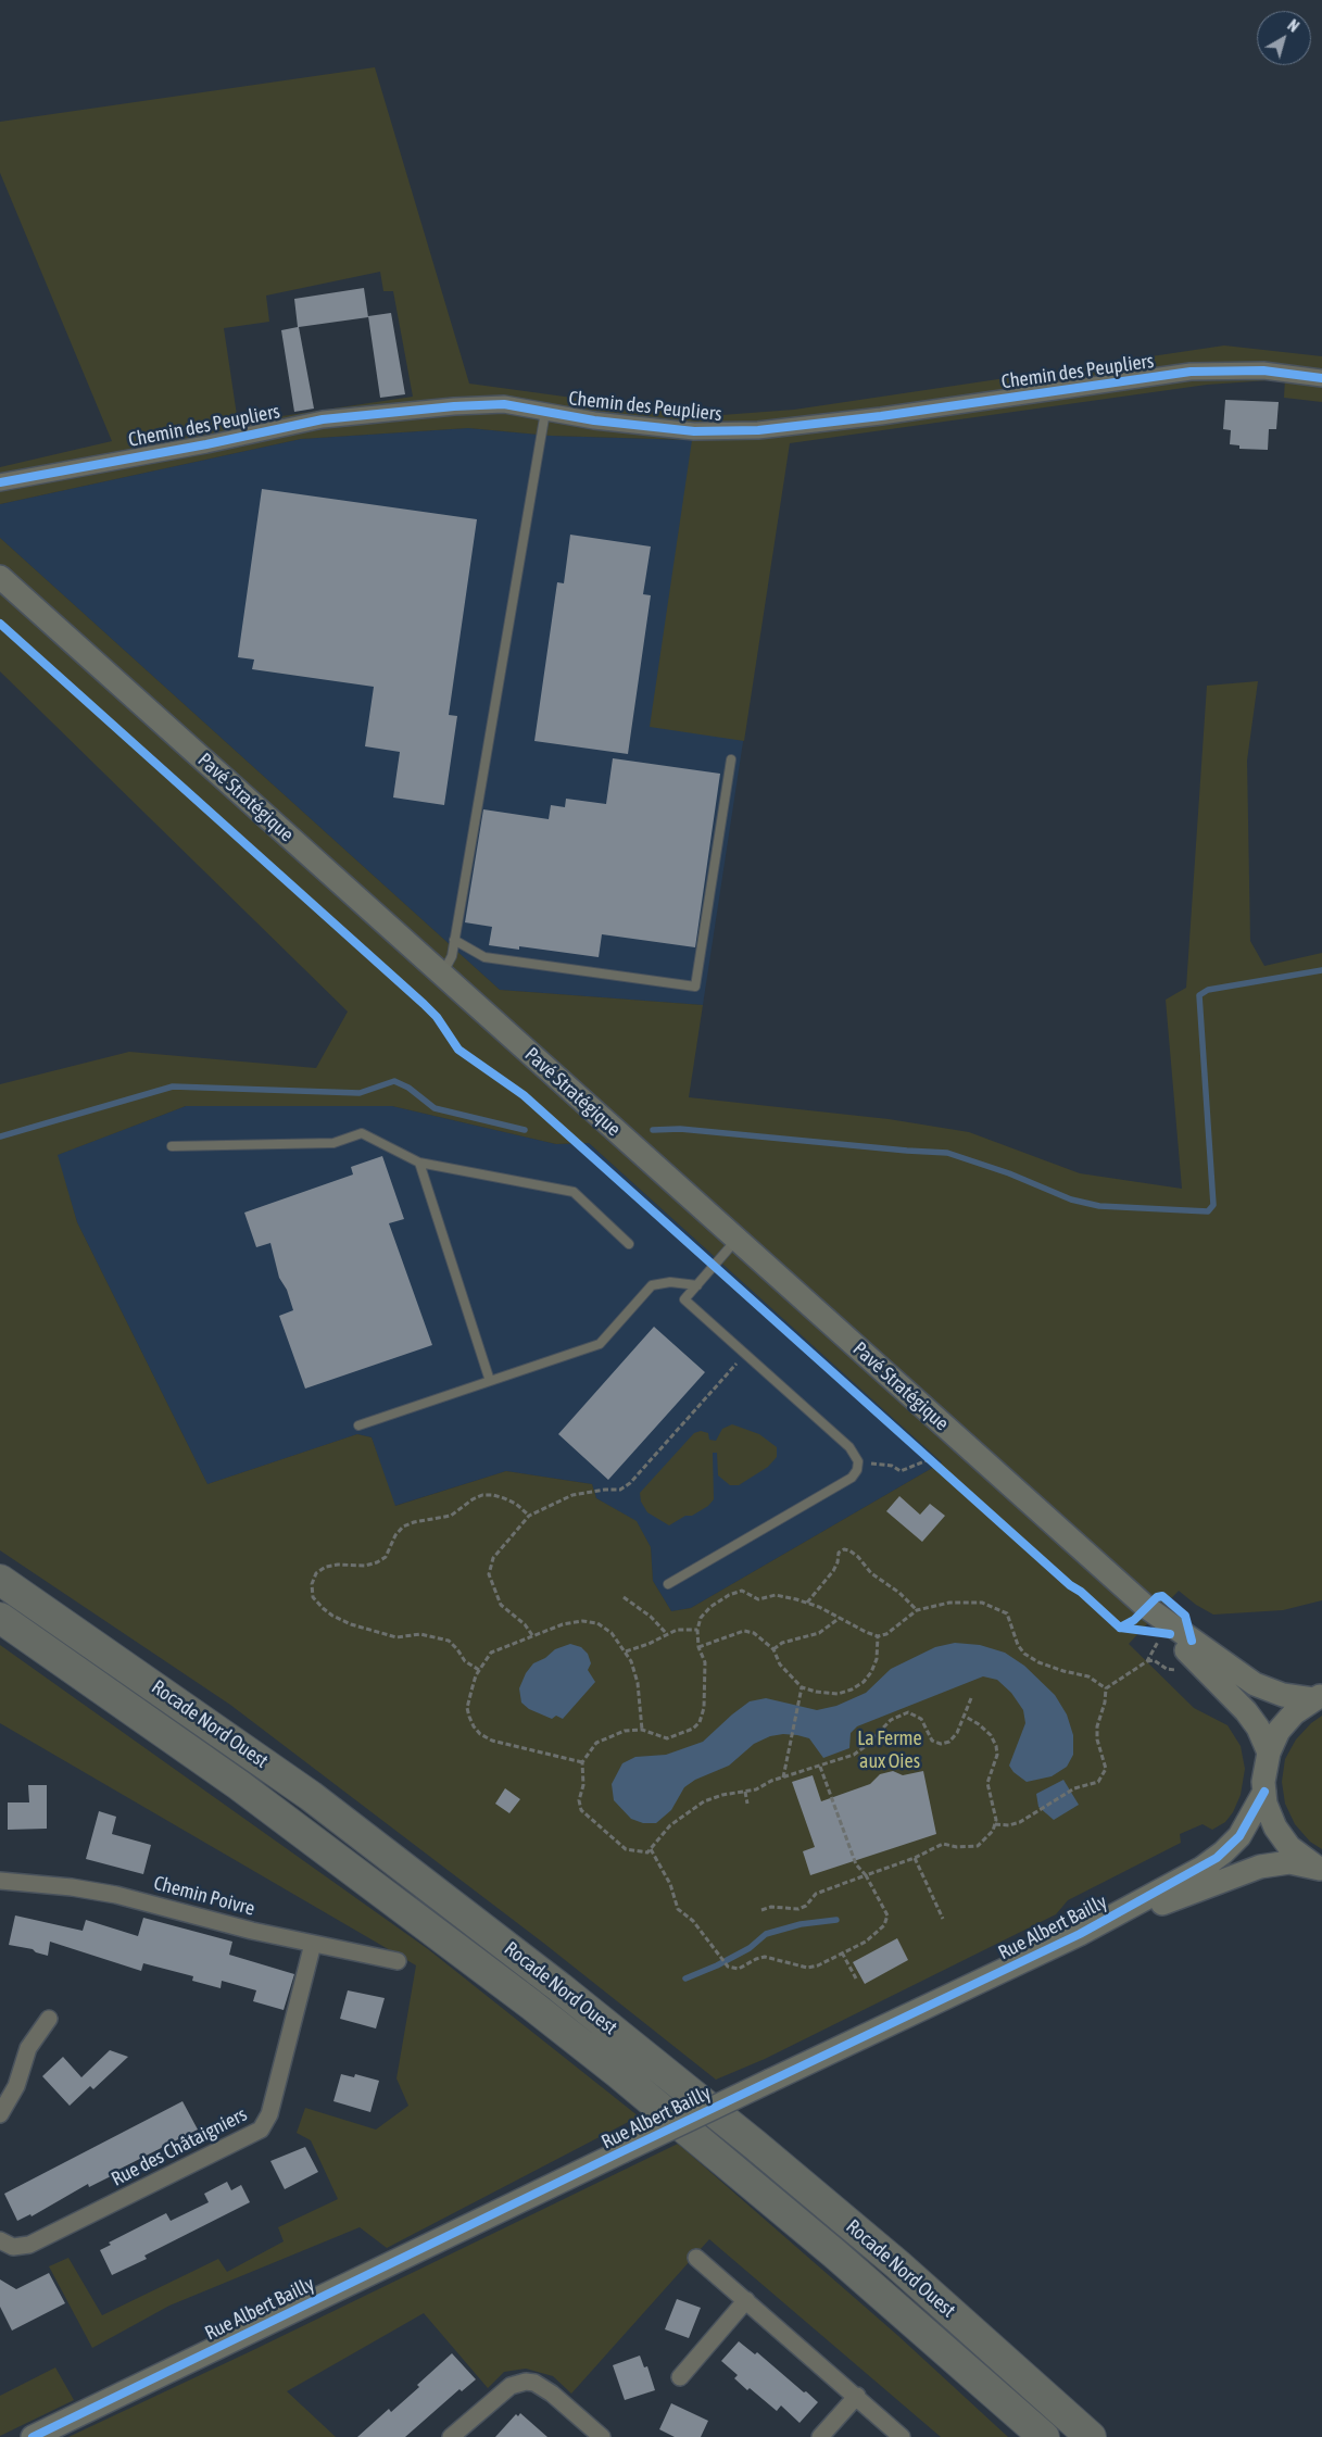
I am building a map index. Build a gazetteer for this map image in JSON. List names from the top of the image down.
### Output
{
  "streets": {
    "highway": ["Rocade Nord Ouest"],
    "main road": ["Pavé Stratégique", "Rue Albert Bailly"],
    "street": ["Chemin des Peupliers", "Chemin Poivre", "Rue des Châtaigniers"]
  },
  "crossings": [
    ["Chemin Poivre", "Rue des Châtaigniers"]
  ],
  "parks": ["La Ferme aux Oies"],
  "north": "top right"
}
